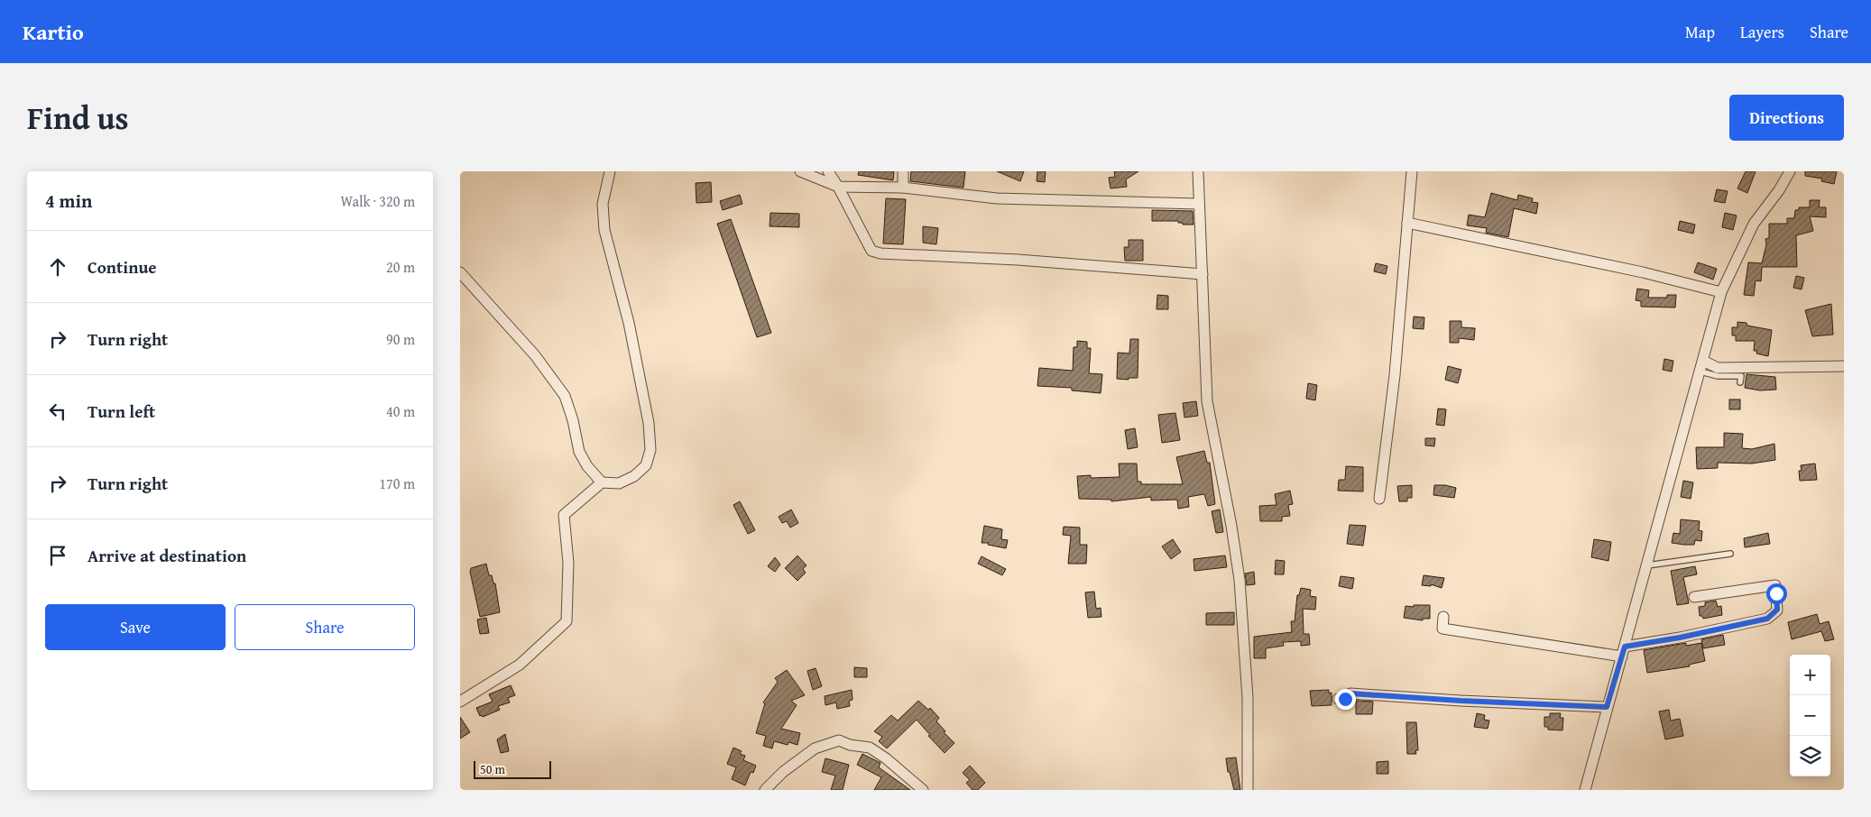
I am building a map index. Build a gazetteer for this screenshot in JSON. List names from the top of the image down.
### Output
{
  "scale_bar": "50 m",
  "page": {
    "header": "Kartio",
    "nav": ["Map", "Layers", "Share"],
    "title": "Find us",
    "buttons": [
      "Directions",
      ["Save", "Share"]
    ],
    "heading": ["4 min", "Walk · 320 m"],
    "list": [
      ["Continue", "20 m"],
      ["Turn right", "90 m"],
      ["Turn left", "40 m"],
      ["Turn right", "170 m"],
      "Arrive at destination"
    ],
    "map_buttons": ["+", "−"],
    "scale": "50 m"
  }
}
